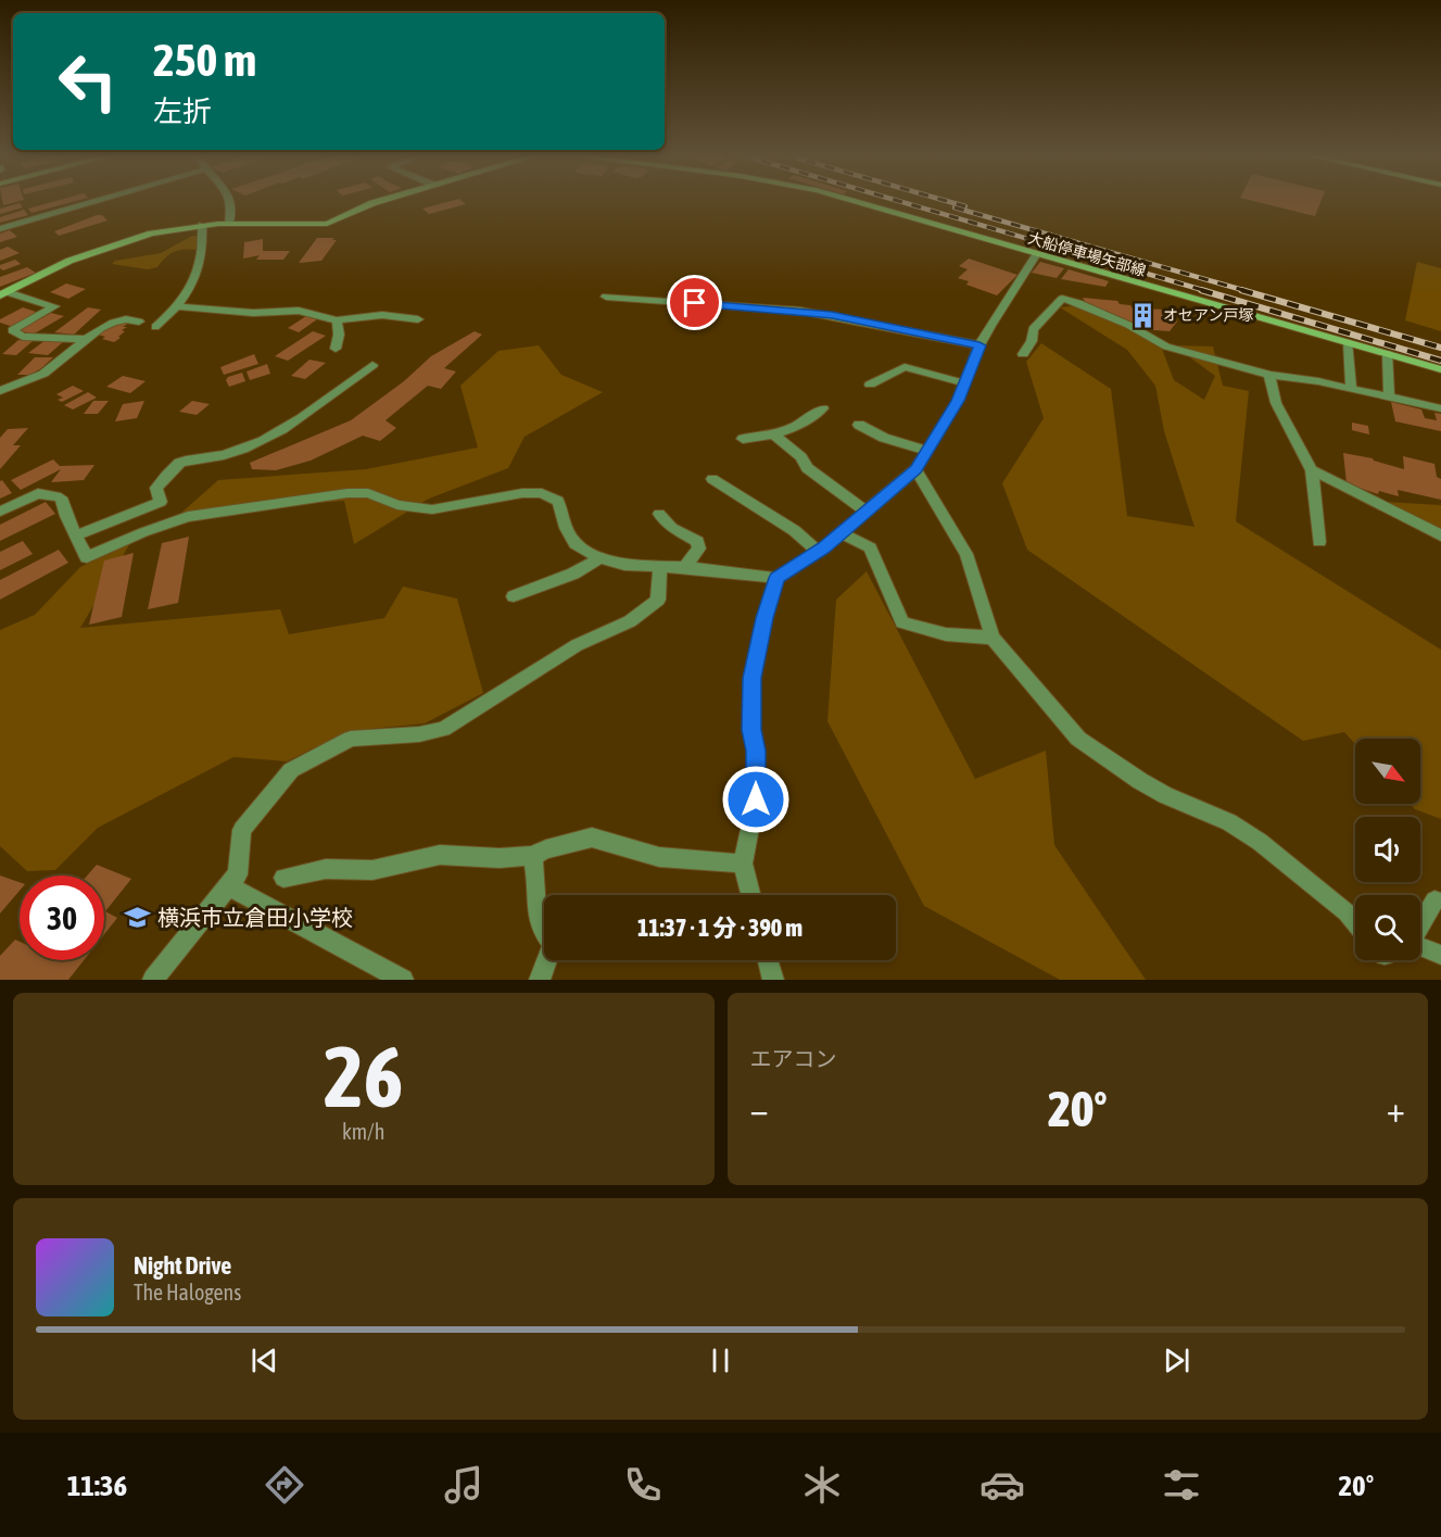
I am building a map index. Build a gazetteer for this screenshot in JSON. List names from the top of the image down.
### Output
{
  "streets": {
    "main road": ["大船停車場矢部線"]
  },
  "places": {
    "building": ["オセアン戸塚"],
    "school or university": ["横浜市立倉田小学校"]
  },
  "north": "bottom right",
  "page": {
    "turn": ["250 m", "左折"],
    "limit": "30",
    "trip": "11:37 · 1 分 · 390 m",
    "tile": [
      ["26", "km/h"],
      "エアコン"
    ],
    "heat": ["−", "20°", "+"],
    "song": ["Night Drive", "The Halogens"],
    "tabs": ["11:36", "20°"]
  }
}
